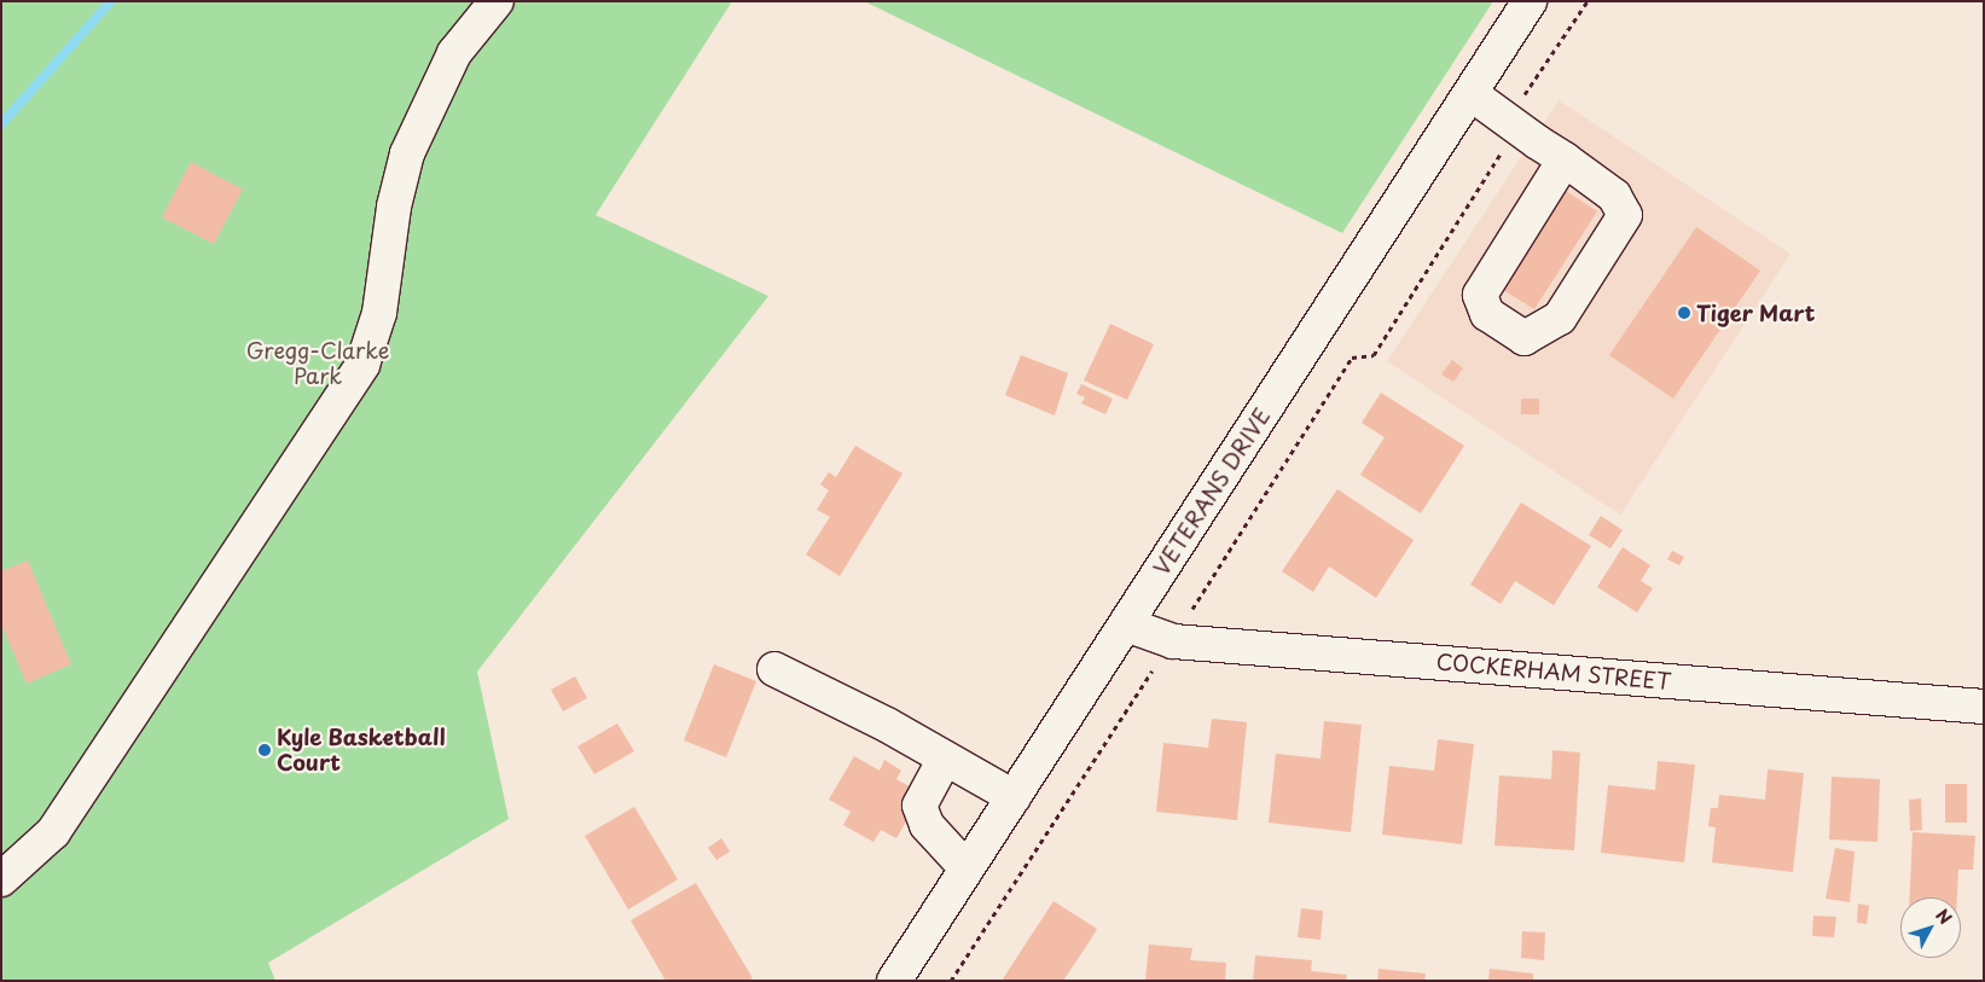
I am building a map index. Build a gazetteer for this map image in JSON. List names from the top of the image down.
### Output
{
  "streets": {
    "main road": ["VETERANS DRIVE", "COCKERHAM STREET"]
  },
  "crossings": [
    ["VETERANS DRIVE", "COCKERHAM STREET"]
  ],
  "parks": ["Gregg-Clarke Park"],
  "places": ["Tiger Mart", "Kyle Basketball Court"],
  "north": "top right"
}
